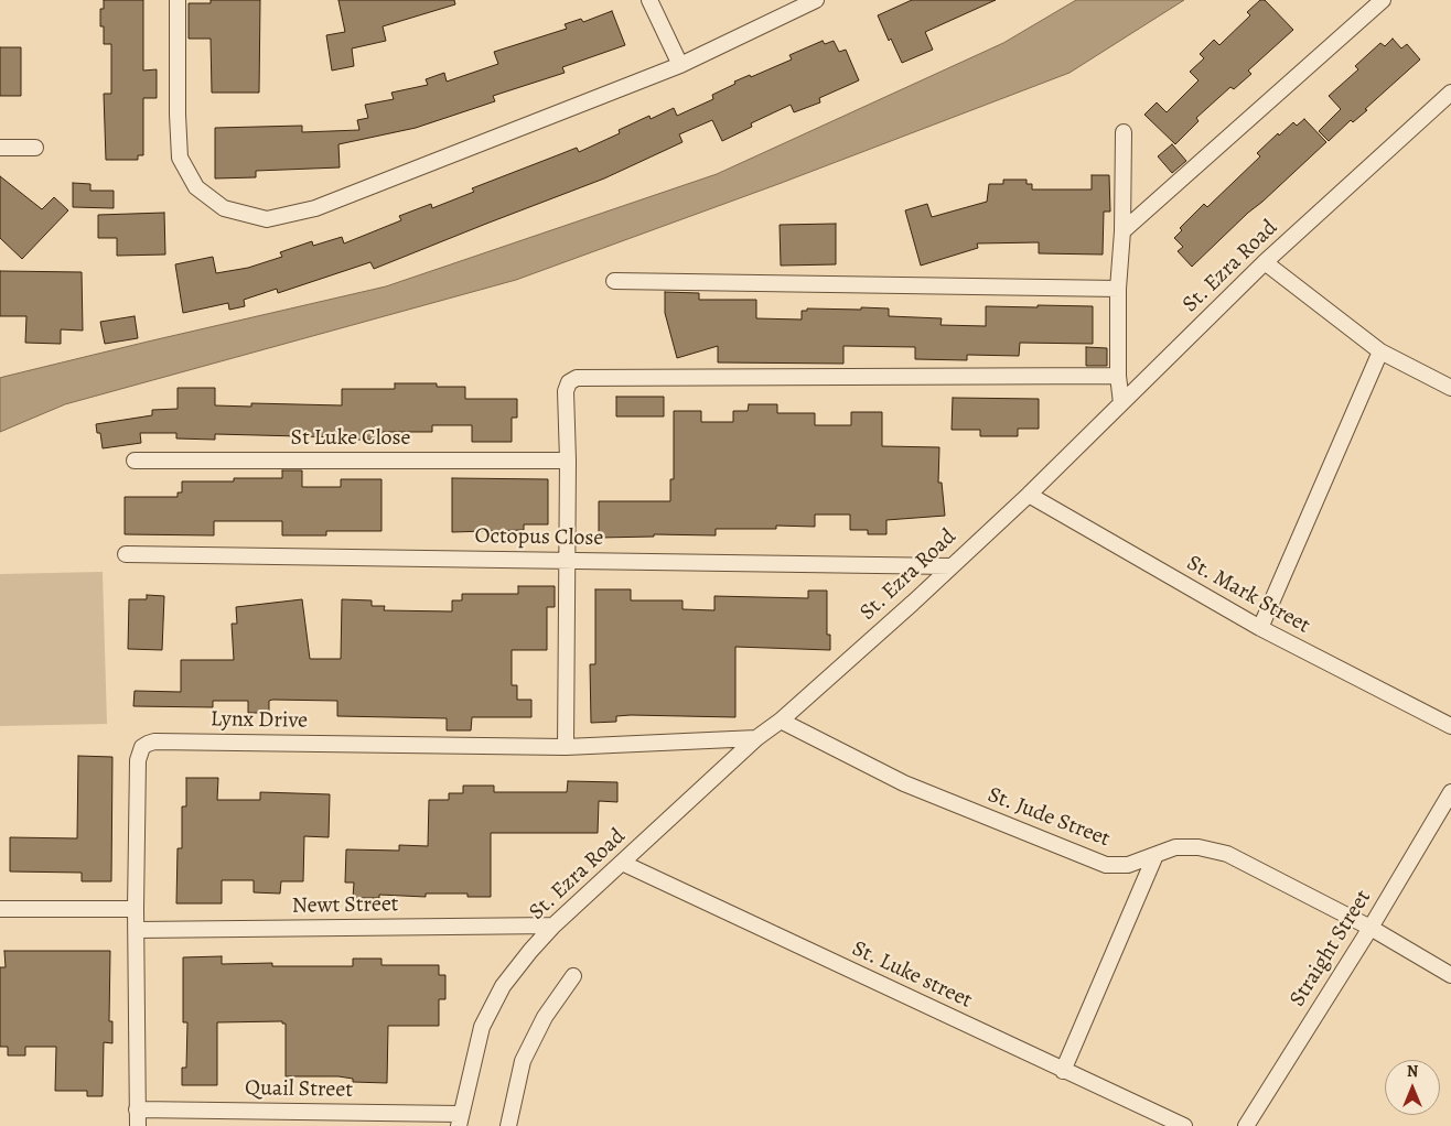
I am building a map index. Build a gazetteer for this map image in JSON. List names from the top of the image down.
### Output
{
  "streets": {
    "street": [
      "St. Ezra Road",
      "St Luke Close",
      "Octopus Close",
      "St. Mark Street",
      "Lynx Drive",
      "St. Jude Street",
      "Newt Street",
      "Straight Street",
      "St. Luke street",
      "Quail Street"
    ]
  },
  "crossings": [
    ["St. Ezra Road", "Octopus Close"],
    ["St. Ezra Road", "St. Mark Street"],
    ["St. Ezra Road", "Lynx Drive"],
    ["St. Ezra Road", "St. Jude Street"],
    ["St. Ezra Road", "Newt Street"],
    ["St. Ezra Road", "St. Luke street"],
    ["St. Ezra Road", "Quail Street"],
    ["Lynx Drive", "Newt Street"],
    ["Lynx Drive", "Quail Street"],
    ["St. Jude Street", "Straight Street"]
  ],
  "north": "top"
}
